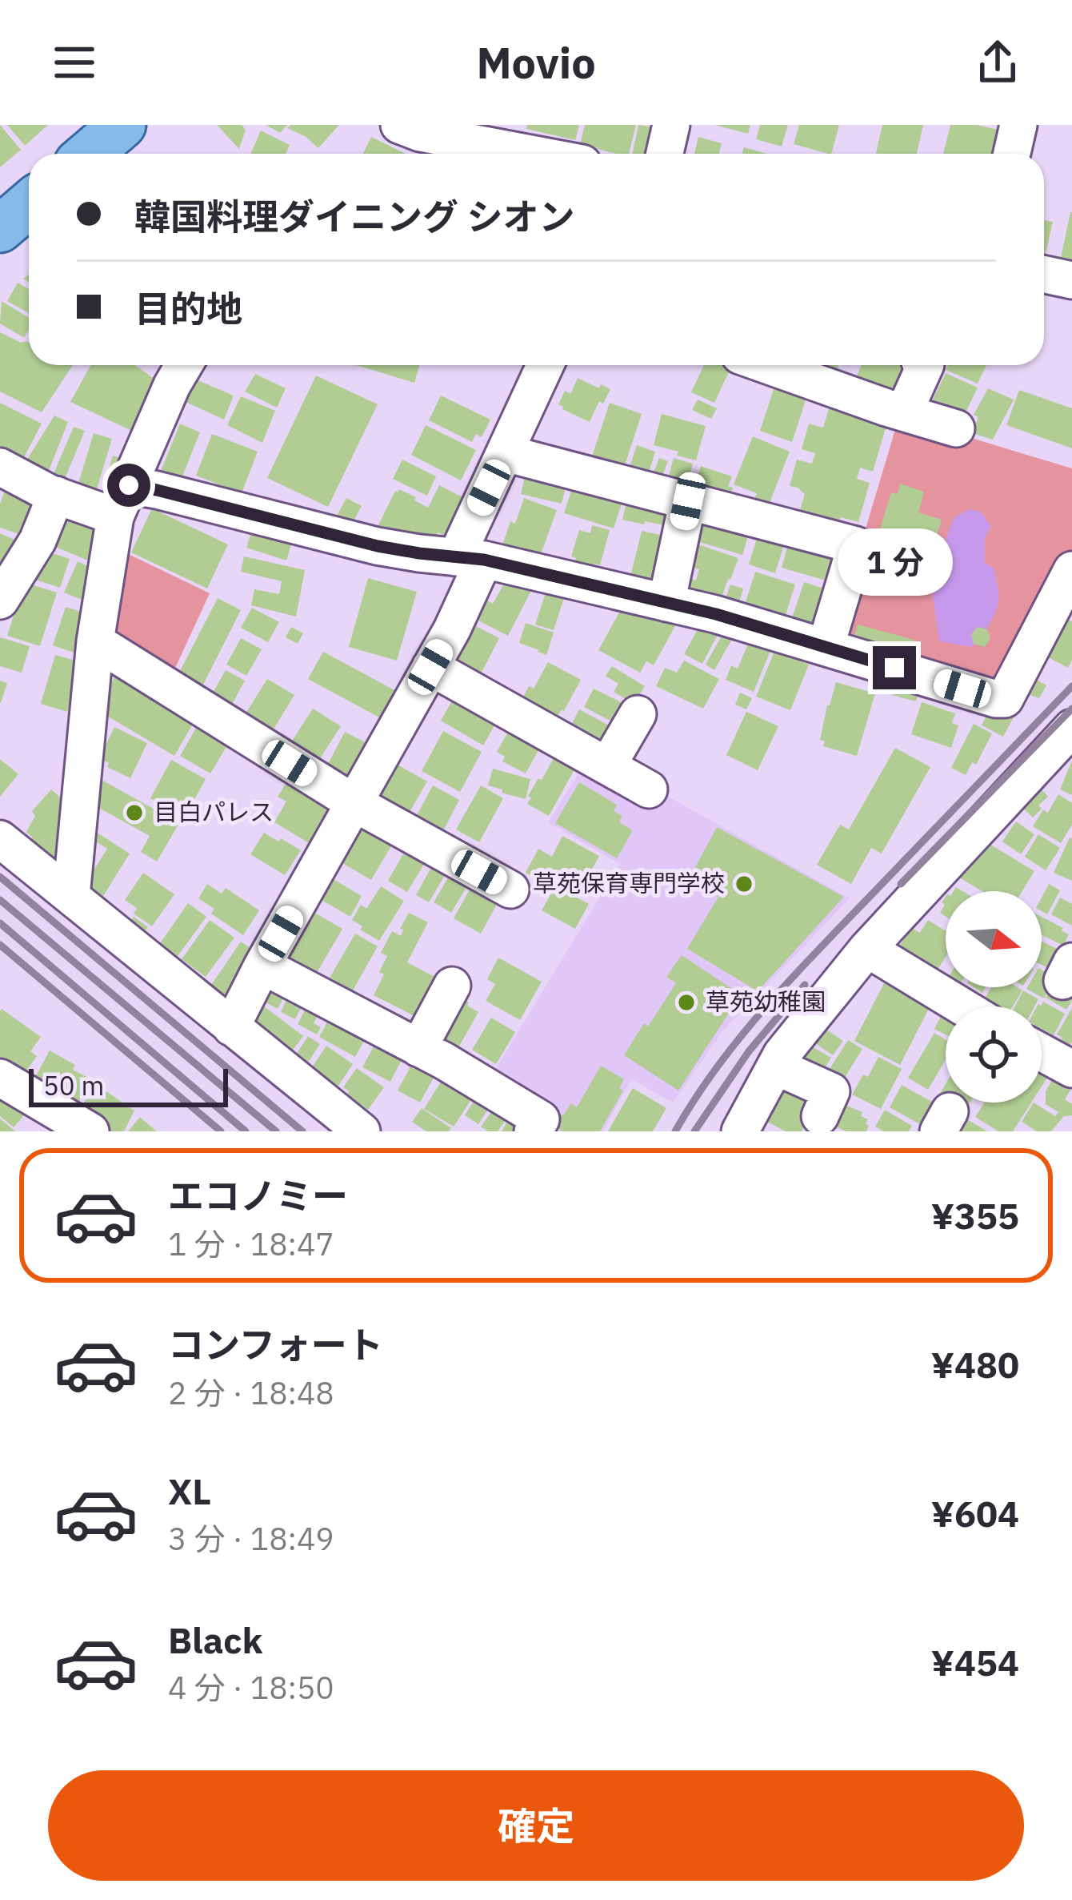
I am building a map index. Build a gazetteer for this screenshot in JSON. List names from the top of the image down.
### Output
{
  "places": ["目白パレス", "草苑保育専門学校", "草苑幼稚園"],
  "scale_bar": "50 m",
  "north": "right",
  "page": {
    "header": "Movio",
    "banner": ["韓国料理ダイニング シオン", "目的地"],
    "bubble": "1 分",
    "scale": "50 m",
    "list": [
      {
        "name": "エコノミー",
        "note": "1 分 · 18:47",
        "value": "¥355"
      },
      {
        "name": "コンフォート",
        "note": "2 分 · 18:48",
        "value": "¥480"
      },
      {
        "name": "XL",
        "note": "3 分 · 18:49",
        "value": "¥604"
      },
      {
        "name": "Black",
        "note": "4 分 · 18:50",
        "value": "¥454"
      }
    ],
    "buttons": "確定"
  }
}
